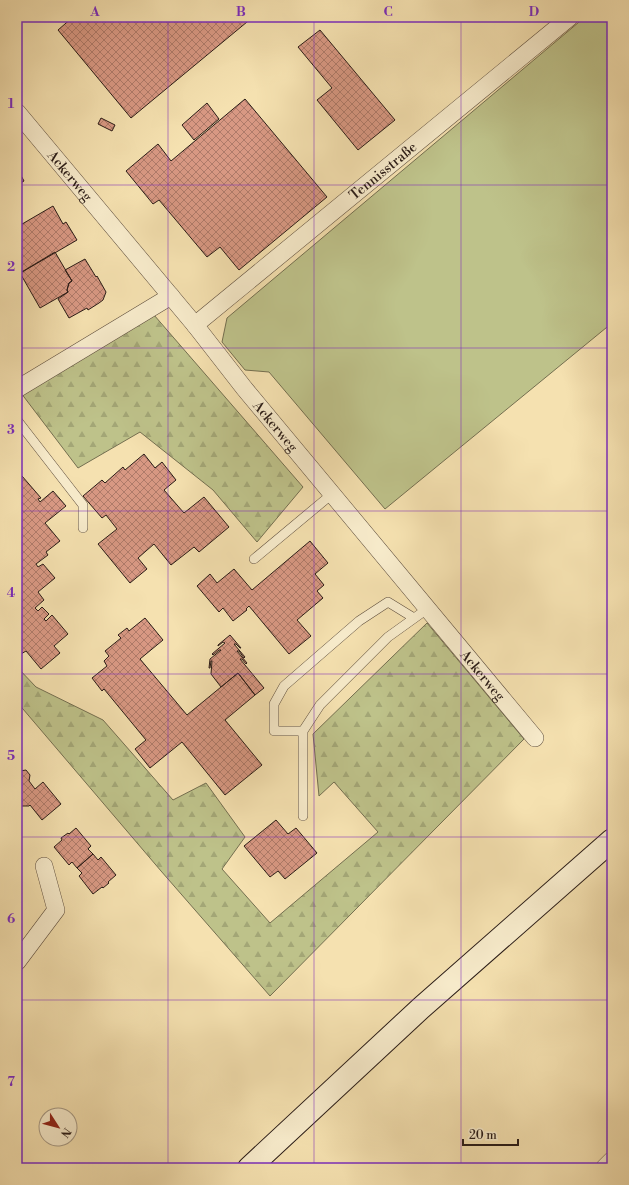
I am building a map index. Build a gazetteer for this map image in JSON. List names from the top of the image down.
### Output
{
  "streets": {
    "street": ["Tennisstraße", "Ackerweg"]
  },
  "crossings": [
    ["Tennisstraße", "Ackerweg"]
  ],
  "scale_bar": "20 m",
  "north": "bottom right",
  "grid": {
    "columns": [
      "A",
      "B",
      "C",
      "D"
    ],
    "rows": [
      "1",
      "2",
      "3",
      "4",
      "5",
      "6",
      "7"
    ]
  }
}
